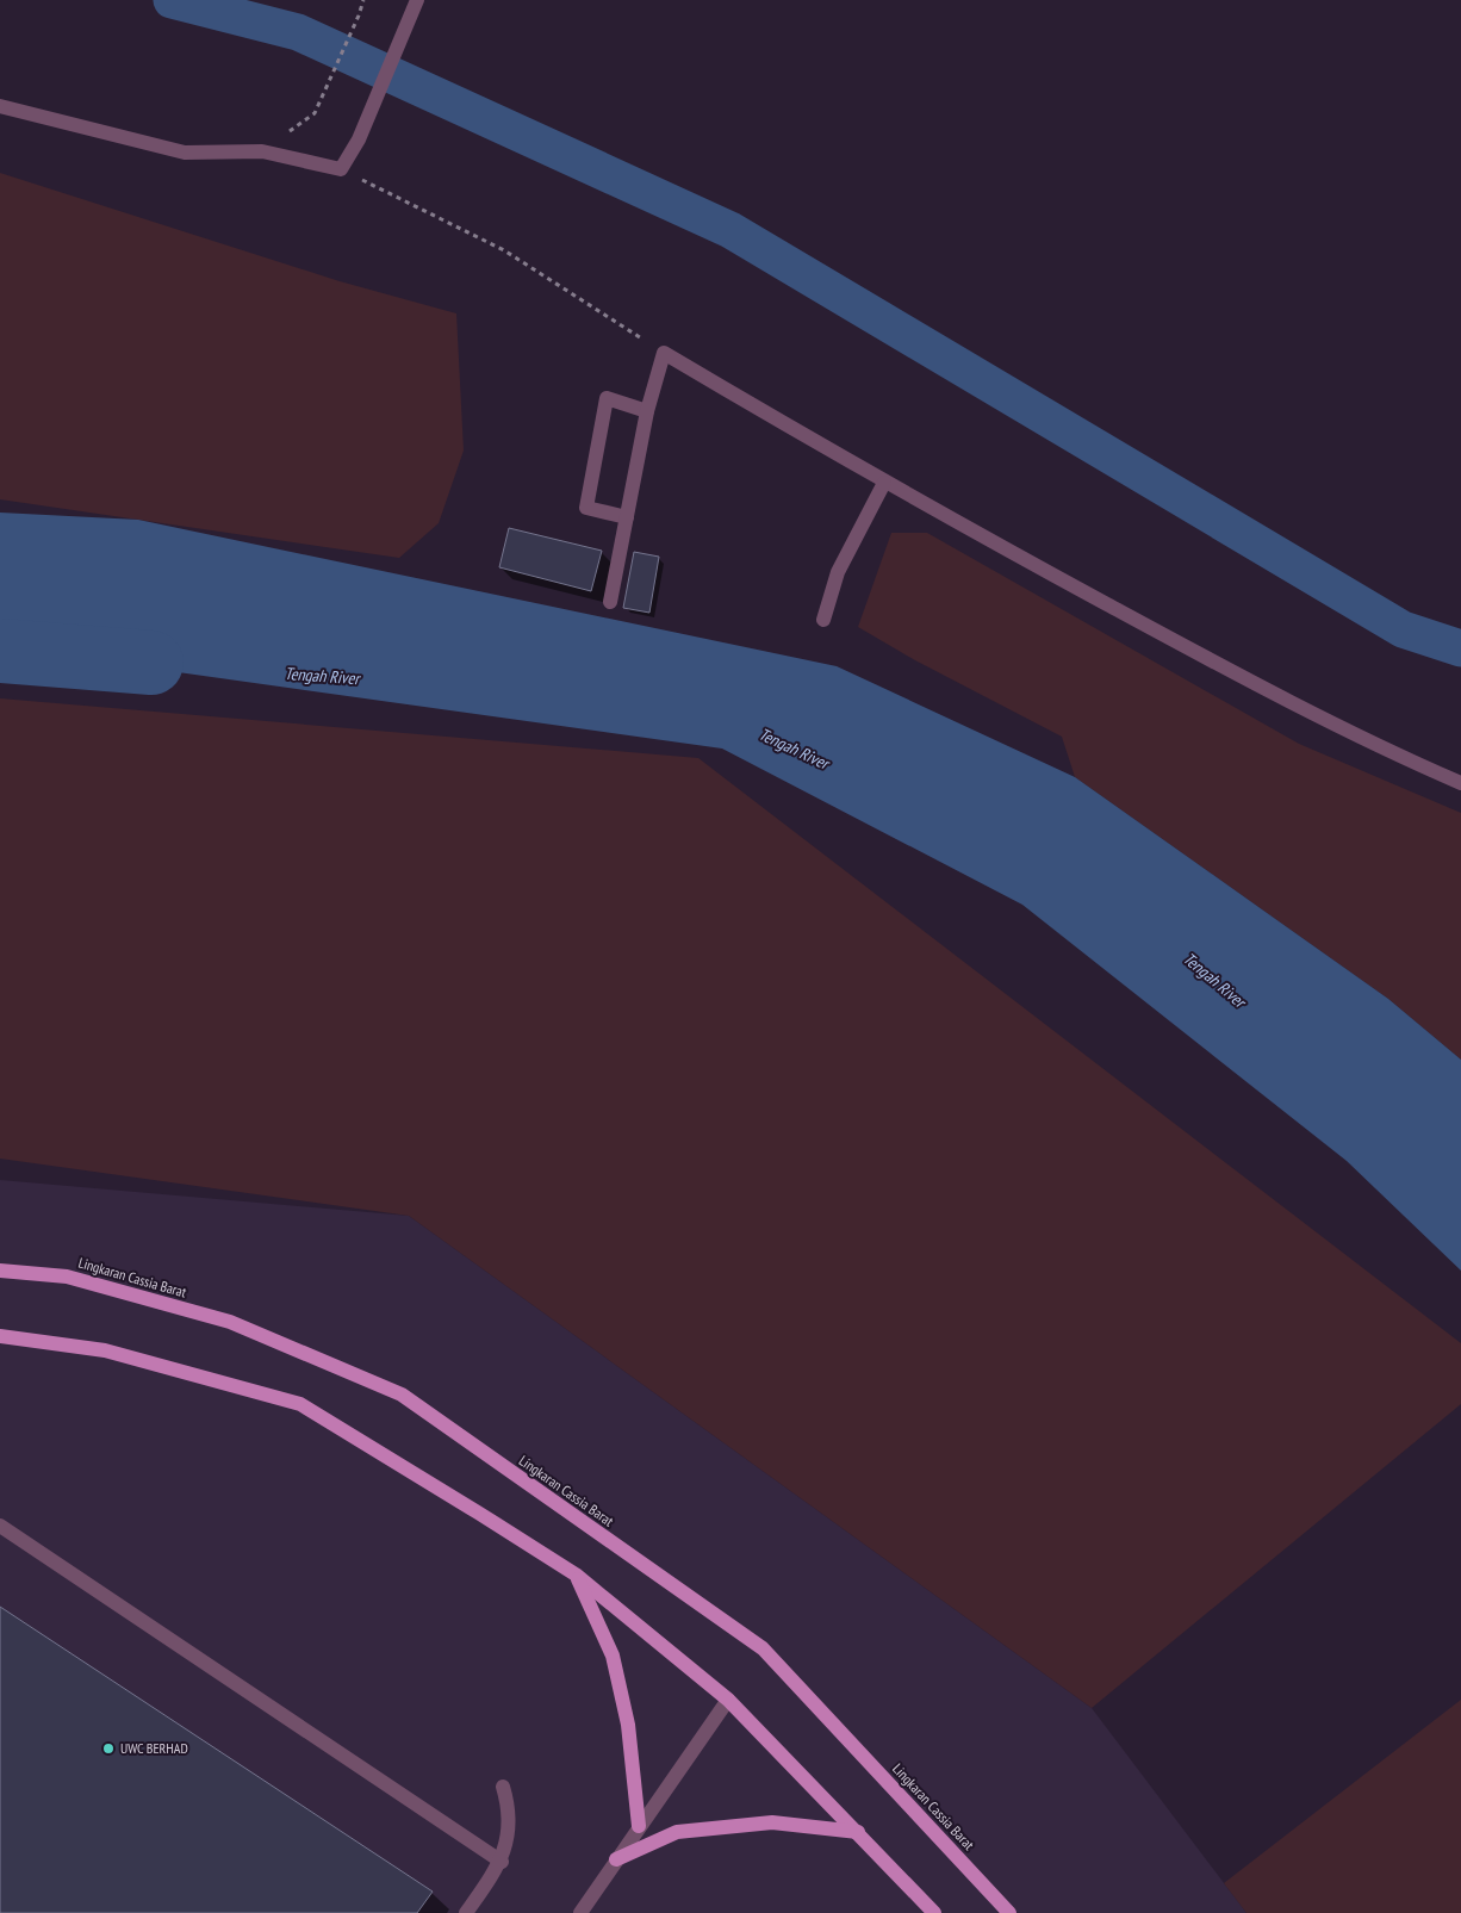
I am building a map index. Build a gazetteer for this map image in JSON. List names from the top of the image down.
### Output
{
  "streets": {
    "main road": ["Lingkaran Cassia Barat"]
  },
  "water": ["Tengah River"],
  "places": ["UWC BERHAD"]
}
